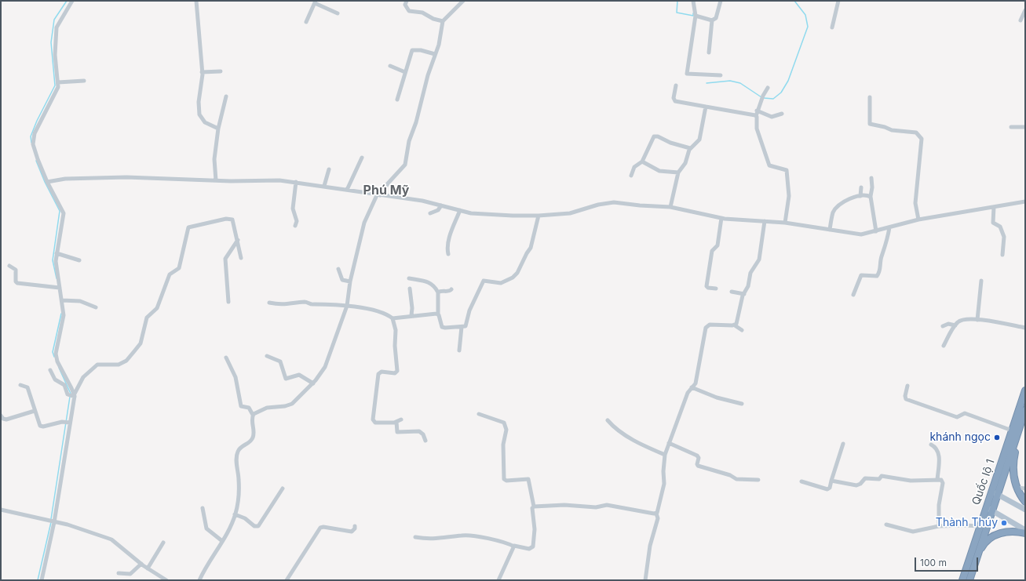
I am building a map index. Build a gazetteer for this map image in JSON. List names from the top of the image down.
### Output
{
  "streets": {
    "highway": ["Quốc lộ 1"]
  },
  "districts": ["Phú Mỹ"],
  "places": ["khánh ngọc", "Thành Thúy"],
  "scale_bar": "100 m"
}
